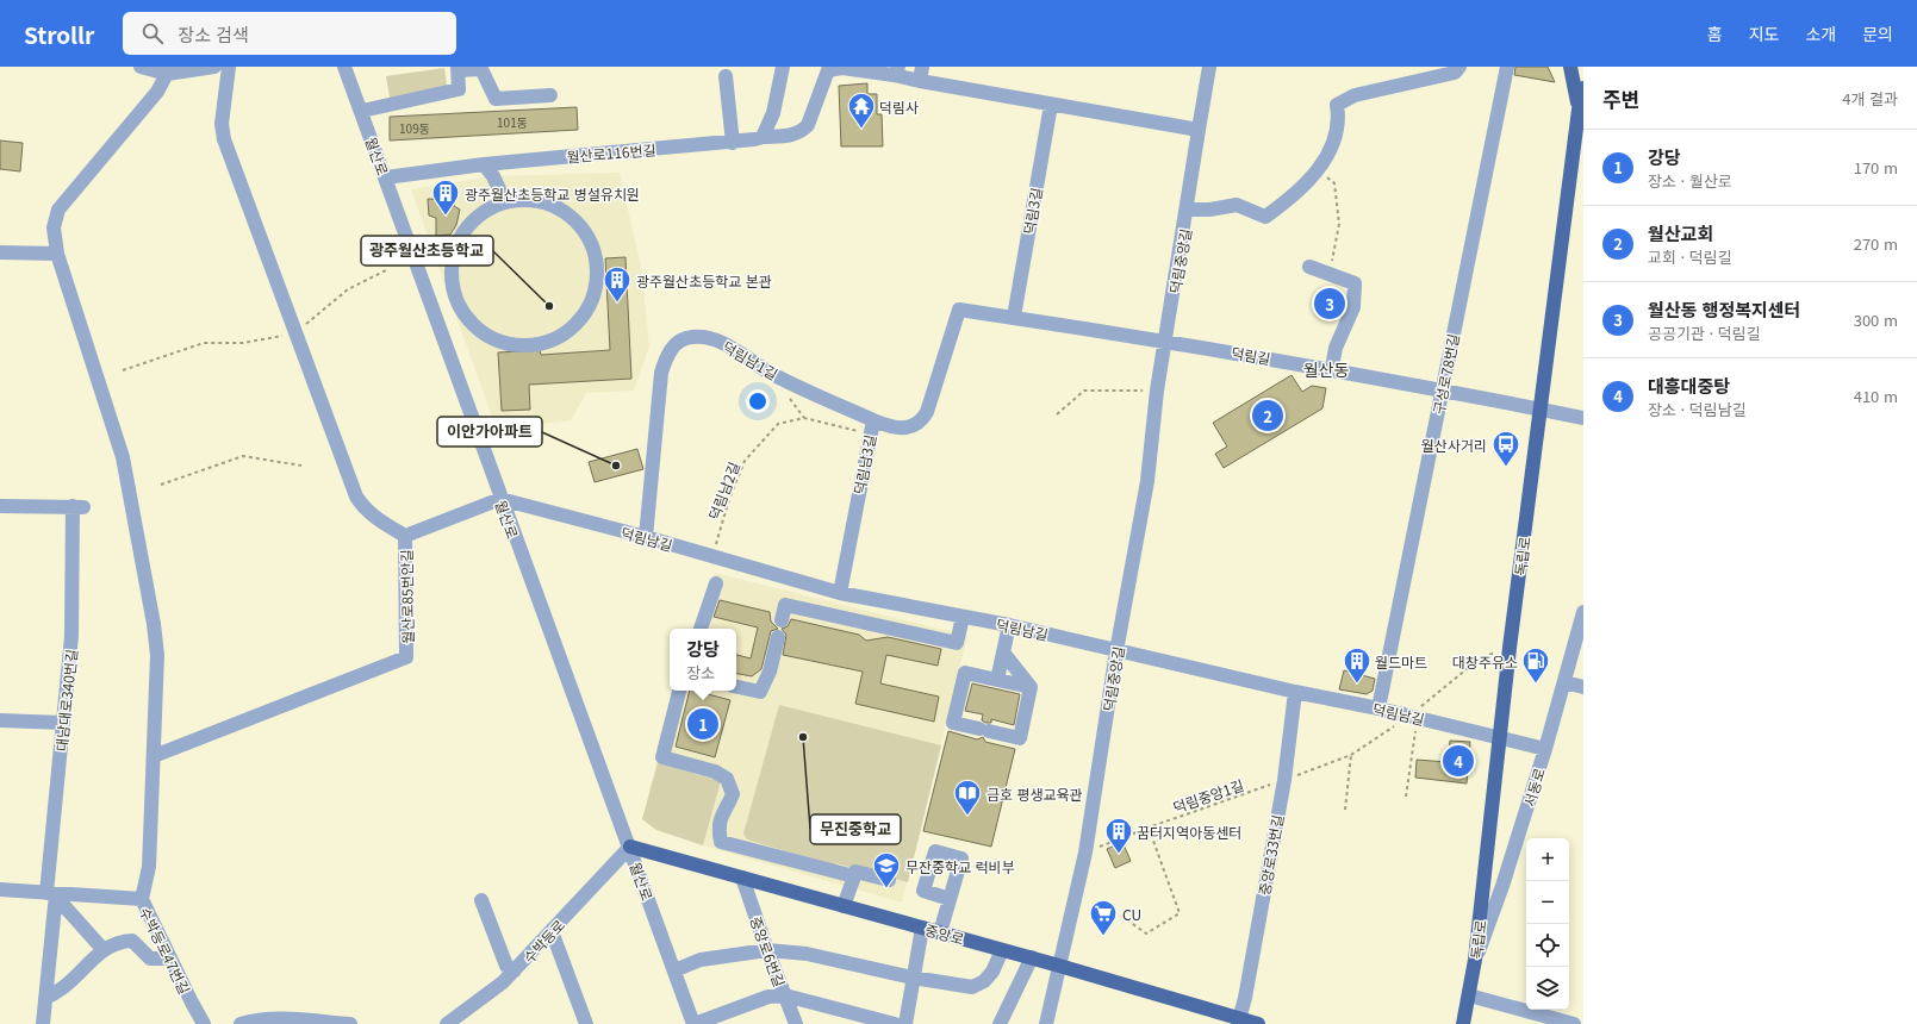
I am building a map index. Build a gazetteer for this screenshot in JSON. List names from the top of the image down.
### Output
{
  "streets": {
    "main road": ["독립로", "중앙로"],
    "street": [
      "월산로116번길",
      "월산로",
      "덕림3길",
      "덕림중앙길",
      "덕림길",
      "덕림남1길",
      "구성로78번길",
      "덕림남3길",
      "덕림남길",
      "월산로85번안길",
      "대남대로340번길",
      "서동로",
      "중앙로33번길",
      "수박등로",
      "수박등로47번길",
      "중앙로6번길"
    ],
    "path": ["덕림남2길", "덕림중앙1길"]
  },
  "crossings": [
    ["월산로116번길", "월산로"],
    ["월산로", "덕림남길"],
    ["월산로", "중앙로"],
    ["월산로", "수박등로"],
    ["덕림3길", "덕림길"],
    ["덕림중앙길", "덕림길"],
    ["덕림중앙길", "덕림남길"],
    ["덕림중앙길", "덕림중앙1길"],
    ["덕림중앙길", "중앙로"],
    ["덕림길", "구성로78번길"],
    ["덕림길", "덕림남3길"],
    ["덕림길", "독립로"],
    ["덕림남1길", "덕림남3길"],
    ["덕림남1길", "덕림남2길"],
    ["덕림남1길", "덕림남길"],
    ["구성로78번길", "덕림남길"],
    ["덕림남3길", "덕림남2길"],
    ["덕림남3길", "덕림남길"],
    ["덕림남2길", "덕림남길"],
    ["덕림남길", "독립로"],
    ["덕림남길", "서동로"],
    ["덕림남길", "중앙로33번길"],
    ["독립로", "서동로"],
    ["대남대로340번길", "수박등로47번길"],
    ["덕림중앙1길", "중앙로33번길"],
    ["중앙로33번길", "중앙로"],
    ["중앙로", "수박등로"],
    ["중앙로", "중앙로6번길"]
  ],
  "districts": ["월산동"],
  "places": {
    "temple": ["덕림사"],
    "building": [
      "광주월산초등학교 병설유치원",
      "광주월산초등학교 본관",
      "월드마트",
      "꿈터지역아동센터"
    ],
    "other": ["광주월산초등학교", "이안가아파트", "무진중학교"],
    "bus stop": ["월산사거리"],
    "fuel station": ["대창주유소"],
    "library": ["금호 평생교육관"],
    "school or university": ["무잔중학교 럭비부"],
    "supermarket": ["CU"]
  },
  "house_numbers": ["101동", "109동"],
  "page": {
    "header": "Strollr",
    "search": "장소 검색",
    "nav": [
      "홈",
      "지도",
      "소개",
      "문의"
    ],
    "heading": ["주변", "4개 결과"],
    "list": [
      {
        "mark": "1",
        "name": "강당",
        "note": "장소 · 월산로",
        "value": "170 m"
      },
      {
        "mark": "2",
        "name": "월산교회",
        "note": "교회 · 덕림길",
        "value": "270 m"
      },
      {
        "mark": "3",
        "name": "월산동 행정복지센터",
        "note": "공공기관 · 덕림길",
        "value": "300 m"
      },
      {
        "mark": "4",
        "name": "대흥대중탕",
        "note": "장소 · 덕림남길",
        "value": "410 m"
      }
    ],
    "pins": [
      "3",
      "2",
      "1",
      "4"
    ],
    "popup": ["강당", "장소"],
    "map_buttons": ["+", "−"]
  }
}
